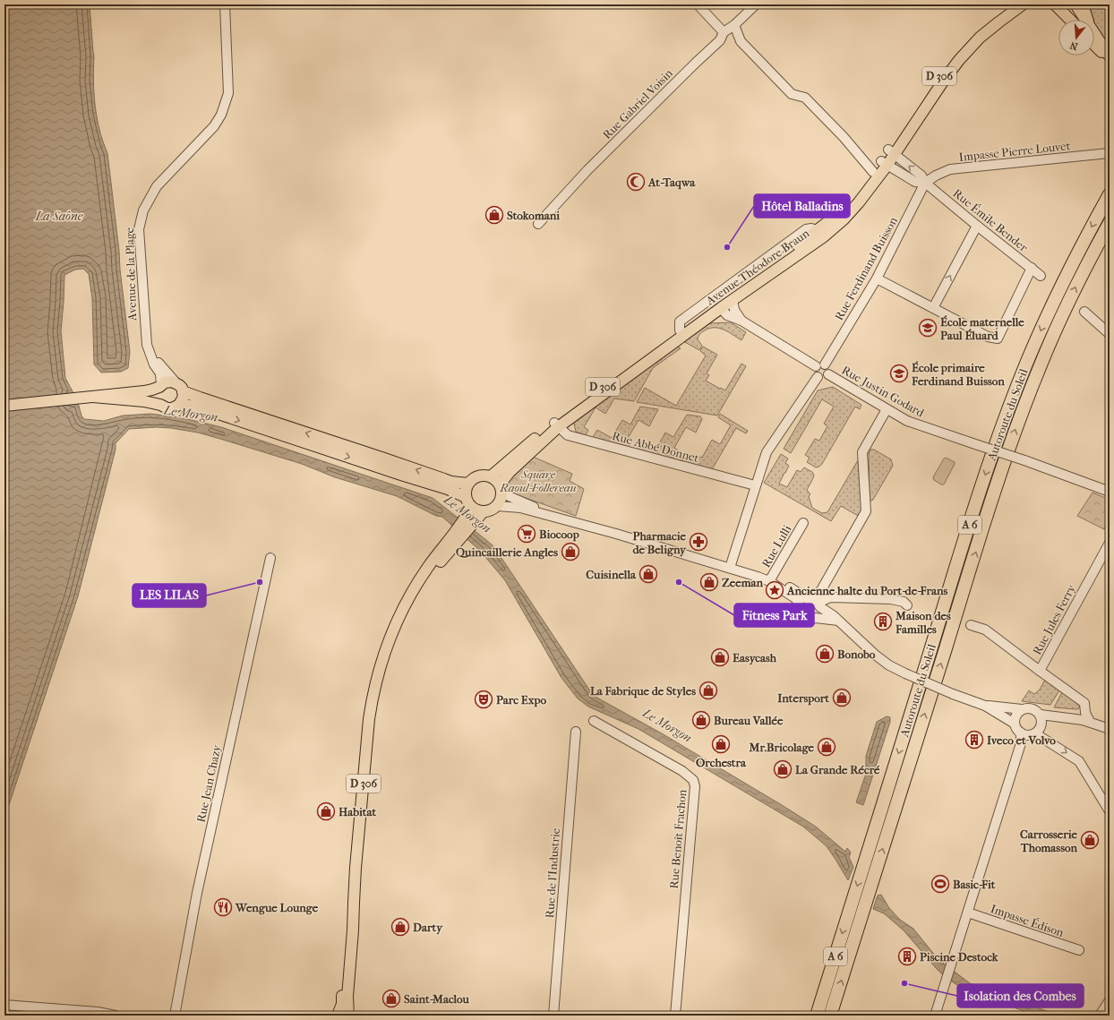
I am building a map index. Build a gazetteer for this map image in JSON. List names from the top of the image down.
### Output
{
  "streets": {
    "highway": ["Autoroute du Soleil", "A 6"],
    "main road": ["D 306", "Avenue Théodore Braun"],
    "street": [
      "Rue Gabriel Voisin",
      "Impasse Pierre Louvet",
      "Rue Émile Bender",
      "Rue Ferdinand Buisson",
      "Avenue de la Plage",
      "Rue Justin Godard",
      "Rue Abbé Donnet",
      "Rue Lulli",
      "Rue Jules Ferry",
      "Rue Jean Chazy",
      "Rue Benoît Frachon",
      "Rue de l'Industrie",
      "Impasse Édison"
    ]
  },
  "crossings": [
    ["D 306", "Avenue Théodore Braun"],
    ["Impasse Pierre Louvet", "Rue Émile Bender"],
    ["Impasse Pierre Louvet", "Rue Ferdinand Buisson"],
    ["Rue Émile Bender", "Avenue Théodore Braun"],
    ["Rue Émile Bender", "Rue Ferdinand Buisson"],
    ["Avenue Théodore Braun", "Rue Abbé Donnet"],
    ["Rue Ferdinand Buisson", "Rue Justin Godard"]
  ],
  "water": ["La Saône", "Le Morgon"],
  "parks": ["Square Raoul-Follereau"],
  "places": {
    "mosque": ["At-Taqwa"],
    "shop": [
      "Stokomani",
      "Quincaillerie Angles",
      "Cuisinella",
      "Zeeman",
      "Bonobo",
      "Easycash",
      "La Fabrique de Styles",
      "Intersport",
      "Bureau Vallée",
      "Orchestra",
      "Mr.Bricolage",
      "La Grande Récré",
      "Habitat",
      "Carrosserie Thomasson",
      "Darty",
      "Saint-Maclou"
    ],
    "other": [
      "Hôtel Balladins",
      "LES LILAS",
      "Fitness Park",
      "Isolation des Combes"
    ],
    "school or university": ["École maternelle Paul Éluard", "École primaire Ferdinand Buisson"],
    "supermarket": ["Biocoop"],
    "pharmacy": ["Pharmacie de Beligny"],
    "place": ["Ancienne halte du Port-de-Frans"],
    "building": ["Maison des Familles", "Iveco et Volvo", "Piscine Destock"],
    "theatre": ["Parc Expo"],
    "sports": ["Basic-Fit"],
    "restaurant": ["Wengue Lounge"]
  },
  "north": "bottom"
}
